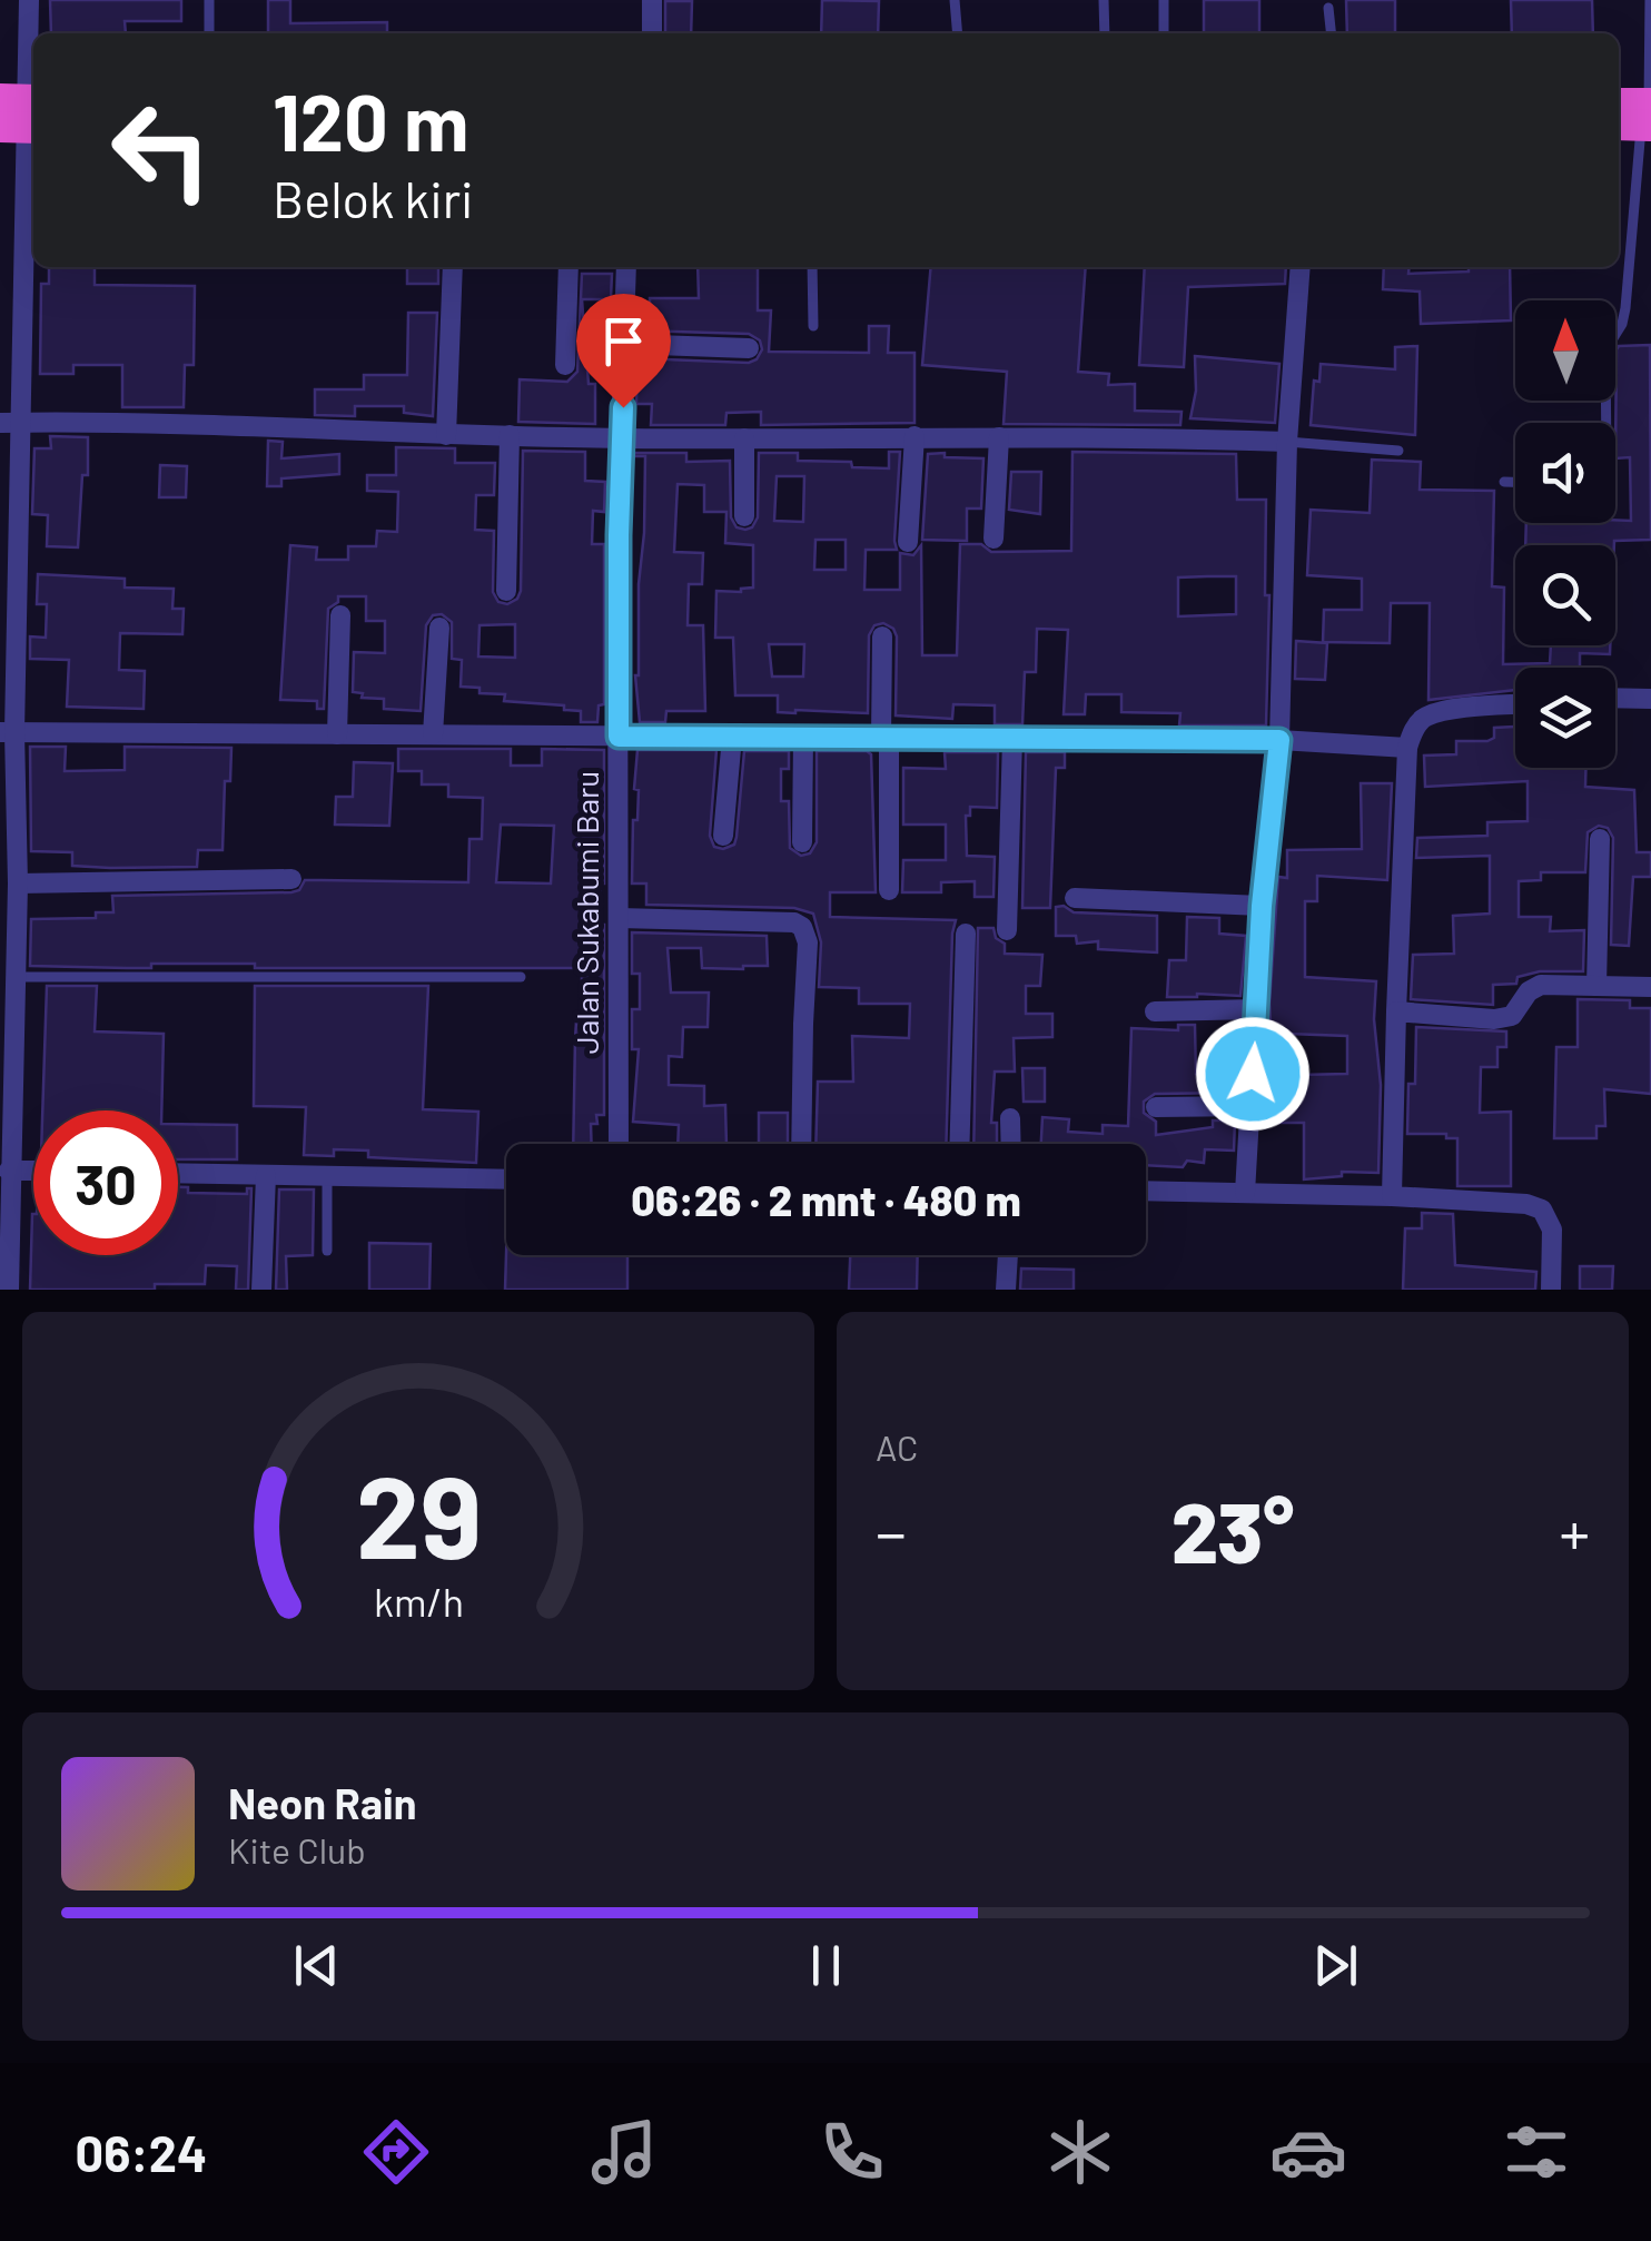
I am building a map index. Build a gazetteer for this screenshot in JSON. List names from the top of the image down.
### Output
{
  "streets": {
    "street": ["Jalan Sukabumi Baru"]
  },
  "north": "top",
  "page": {
    "turn": ["120 m", "Belok kiri"],
    "limit": "30",
    "trip": "06:26 · 2 mnt · 480 m",
    "tile": "AC",
    "heat": ["−", "23°", "+"],
    "song": ["Neon Rain", "Kite Club"],
    "tabs": "06:24",
    "gauge": ["29", "km/h"]
  }
}
